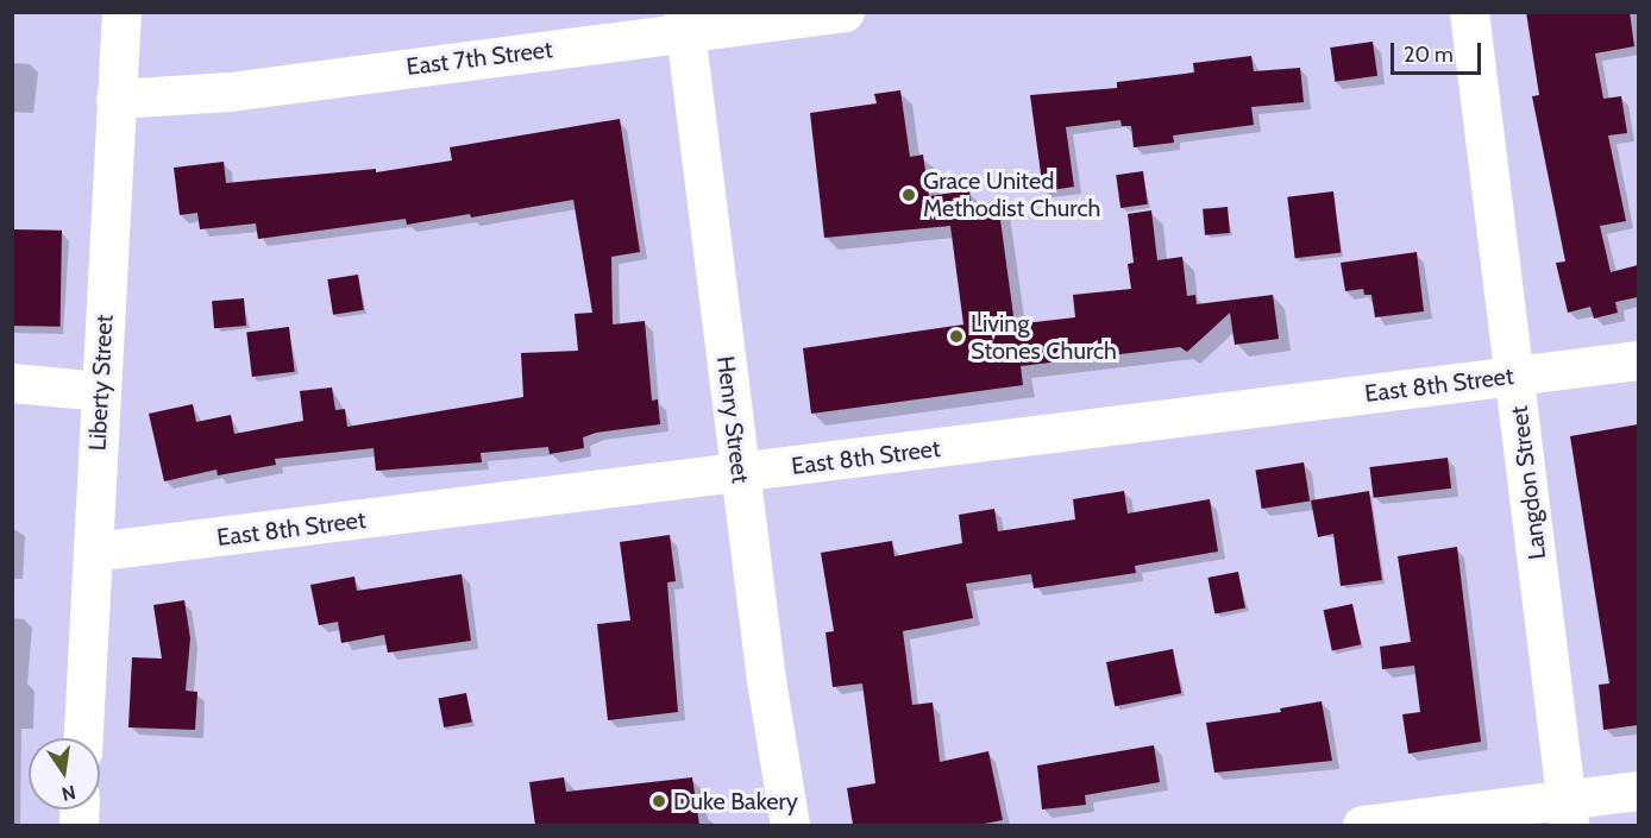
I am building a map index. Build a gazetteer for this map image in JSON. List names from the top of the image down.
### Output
{
  "streets": {
    "street": [
      "East 7th Street",
      "Liberty Street",
      "East 8th Street",
      "Henry Street",
      "Langdon Street"
    ]
  },
  "crossings": [
    ["East 7th Street", "Liberty Street"],
    ["East 7th Street", "Henry Street"],
    ["Liberty Street", "East 8th Street"],
    ["East 8th Street", "Henry Street"],
    ["East 8th Street", "Langdon Street"]
  ],
  "places": ["Grace United Methodist Church", "Living Stones Church", "Duke Bakery"],
  "scale_bar": "20 m",
  "north": "bottom"
}
